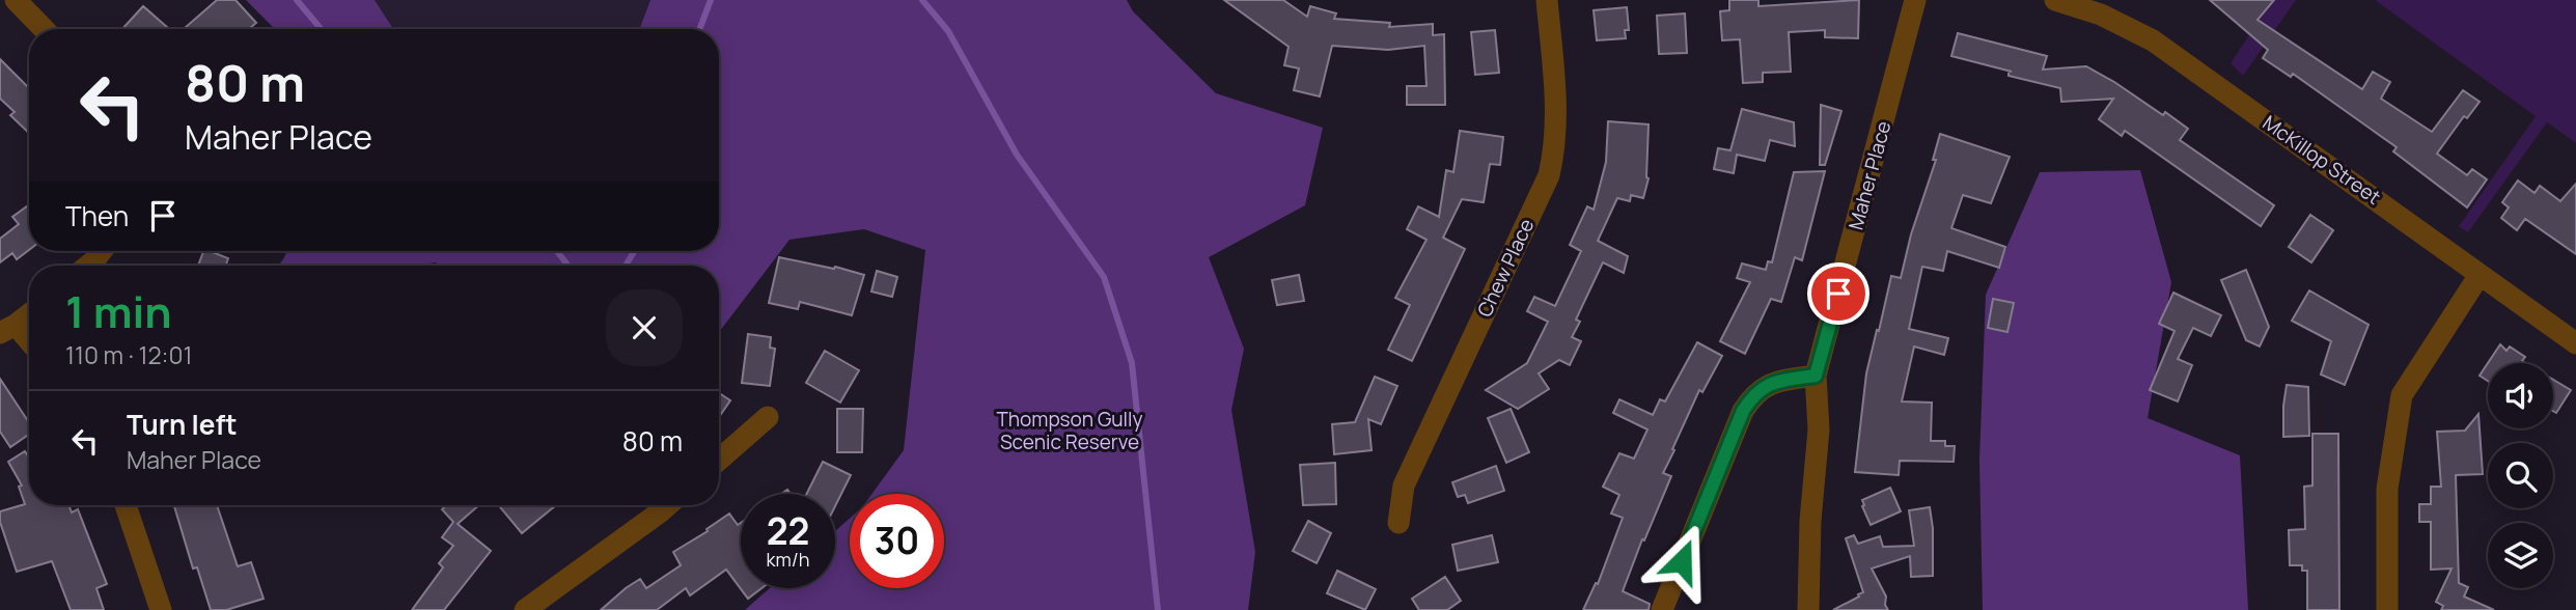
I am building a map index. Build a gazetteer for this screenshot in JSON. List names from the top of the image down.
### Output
{
  "streets": {
    "street": ["McKillop Street", "Maher Place", "Chew Place"]
  },
  "parks": ["Thompson Gully Scenic Reserve"],
  "page": {
    "turn": ["80 m", "Maher Place"],
    "then": "Then",
    "heading": ["1 min", "110 m · 12:01"],
    "list": [
      {
        "name": "Turn left",
        "note": "Maher Place",
        "value": "80 m"
      }
    ],
    "speed": "22 km/h",
    "limit": "30"
  }
}
